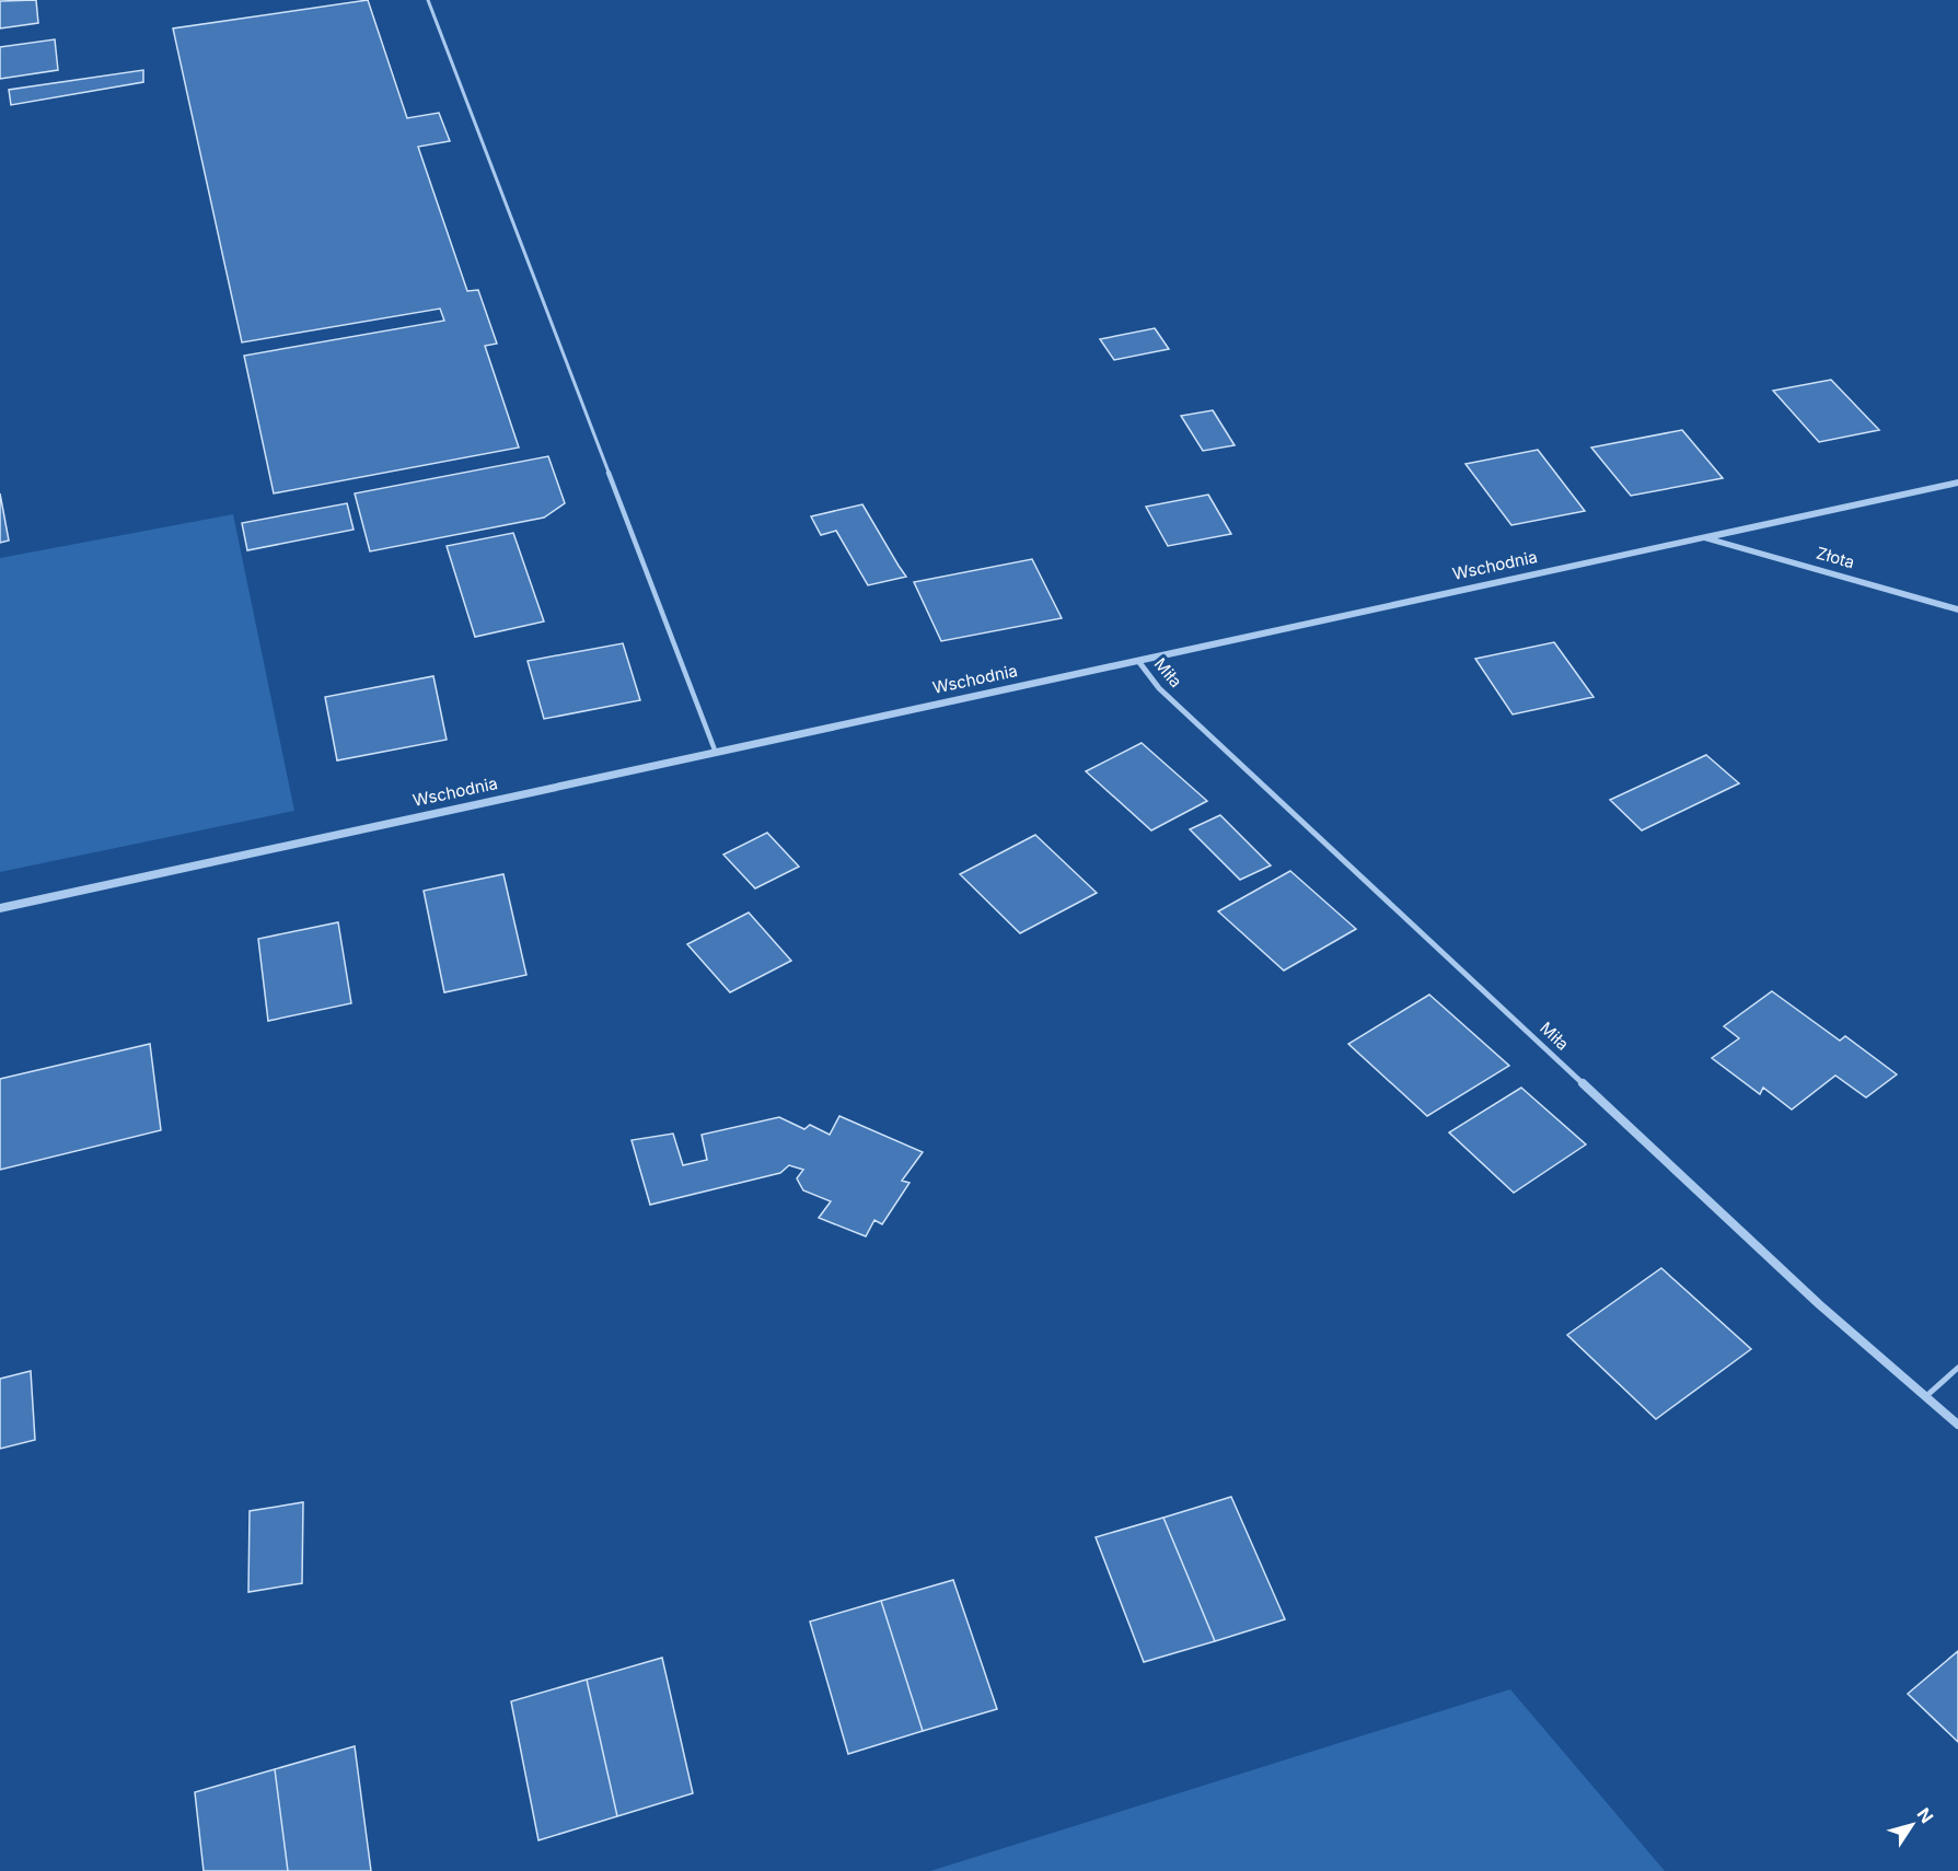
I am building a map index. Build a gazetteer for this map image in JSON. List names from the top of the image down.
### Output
{
  "streets": {
    "street": ["Złota", "Wschodnia", "Miła"]
  },
  "crossings": [
    ["Złota", "Wschodnia"],
    ["Wschodnia", "Miła"]
  ],
  "north": "top right"
}
